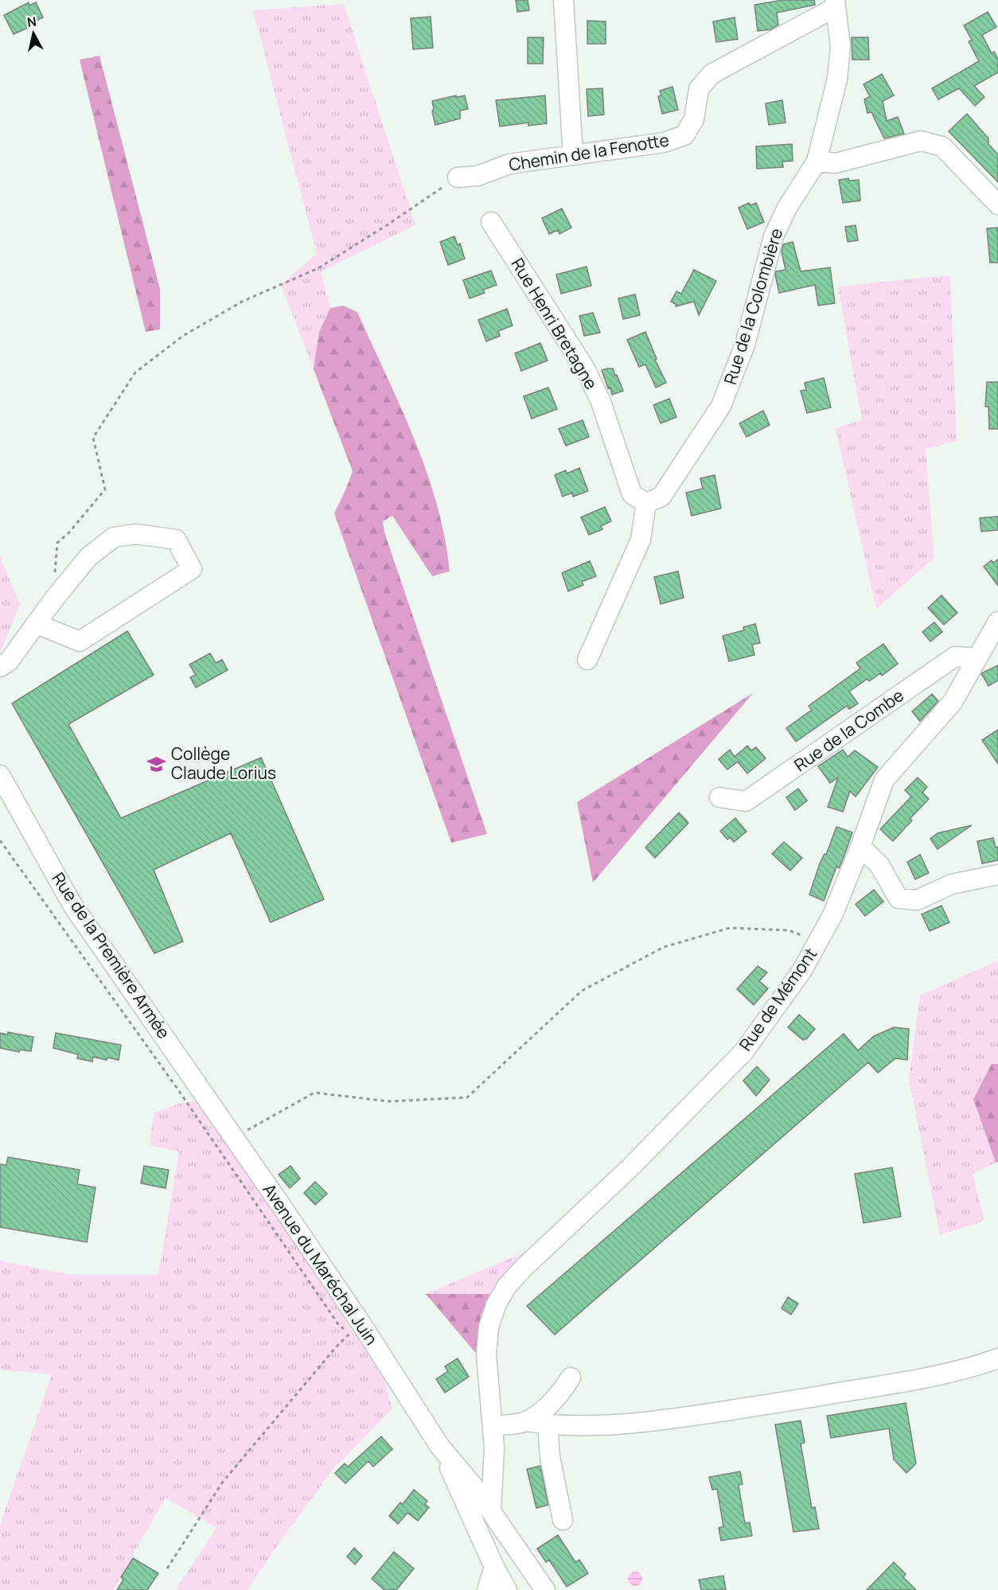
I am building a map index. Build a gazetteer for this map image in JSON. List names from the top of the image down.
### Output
{
  "streets": {
    "street": [
      "Chemin de la Fenotte",
      "Rue de la Colombière",
      "Rue Henri Bretagne",
      "Rue de la Combe",
      "Rue de la Première Armée",
      "Rue de Mémont",
      "Avenue du Maréchal Juin"
    ]
  },
  "crossings": [
    ["Chemin de la Fenotte", "Rue de la Colombière"],
    ["Rue de la Colombière", "Rue Henri Bretagne"],
    ["Rue de la Combe", "Rue de Mémont"],
    ["Rue de la Première Armée", "Avenue du Maréchal Juin"],
    ["Rue de Mémont", "Avenue du Maréchal Juin"]
  ],
  "places": {
    "school or university": ["Collège Claude Lorius"]
  },
  "north": "top"
}
